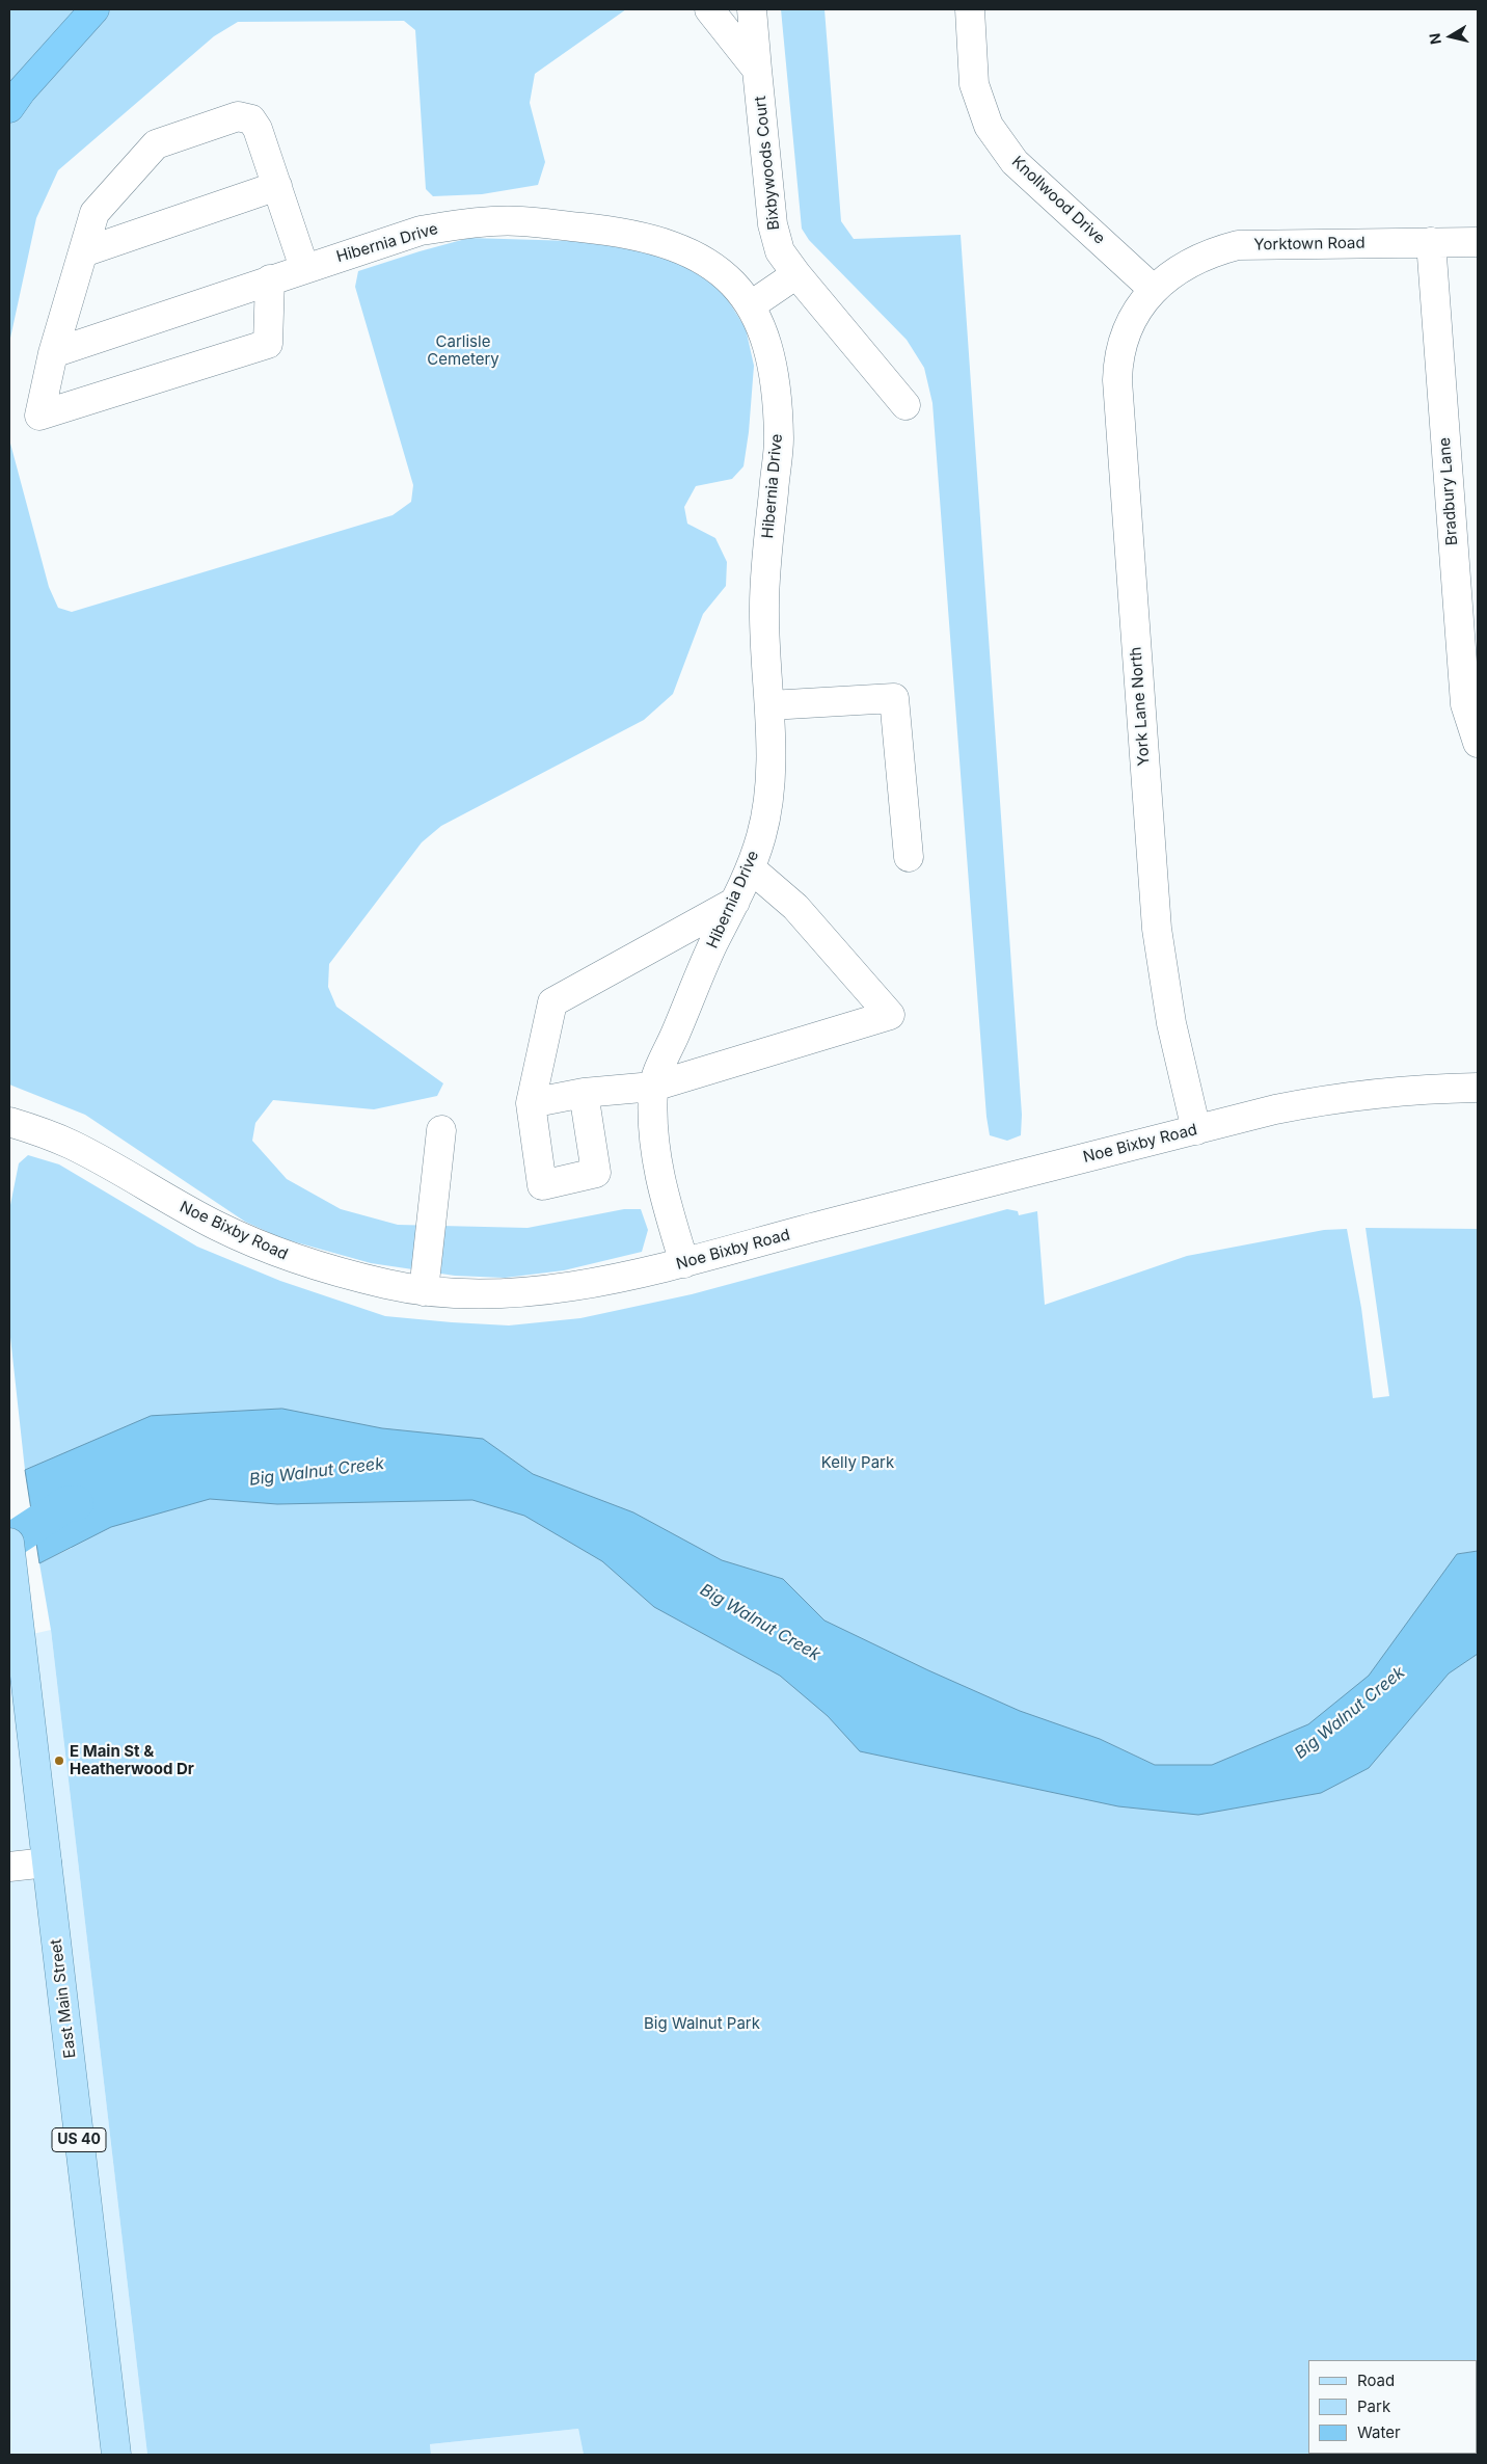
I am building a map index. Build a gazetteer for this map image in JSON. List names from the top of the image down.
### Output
{
  "streets": {
    "main road": ["East Main Street", "US 40"],
    "street": [
      "Bixbywoods Court",
      "Knollwood Drive",
      "Hibernia Drive",
      "Yorktown Road",
      "Bradbury Lane",
      "York Lane North",
      "Noe Bixby Road"
    ]
  },
  "crossings": [
    ["Knollwood Drive", "Yorktown Road"],
    ["Knollwood Drive", "York Lane North"],
    ["Hibernia Drive", "Noe Bixby Road"],
    ["Yorktown Road", "Bradbury Lane"],
    ["Yorktown Road", "York Lane North"],
    ["York Lane North", "Noe Bixby Road"]
  ],
  "water": ["Big Walnut Creek"],
  "parks": ["Carlisle Cemetery", "Kelly Park", "Big Walnut Park"],
  "places": ["E Main St & Heatherwood Dr"],
  "legend": ["Road", "Park", "Water"],
  "north": "left"
}
